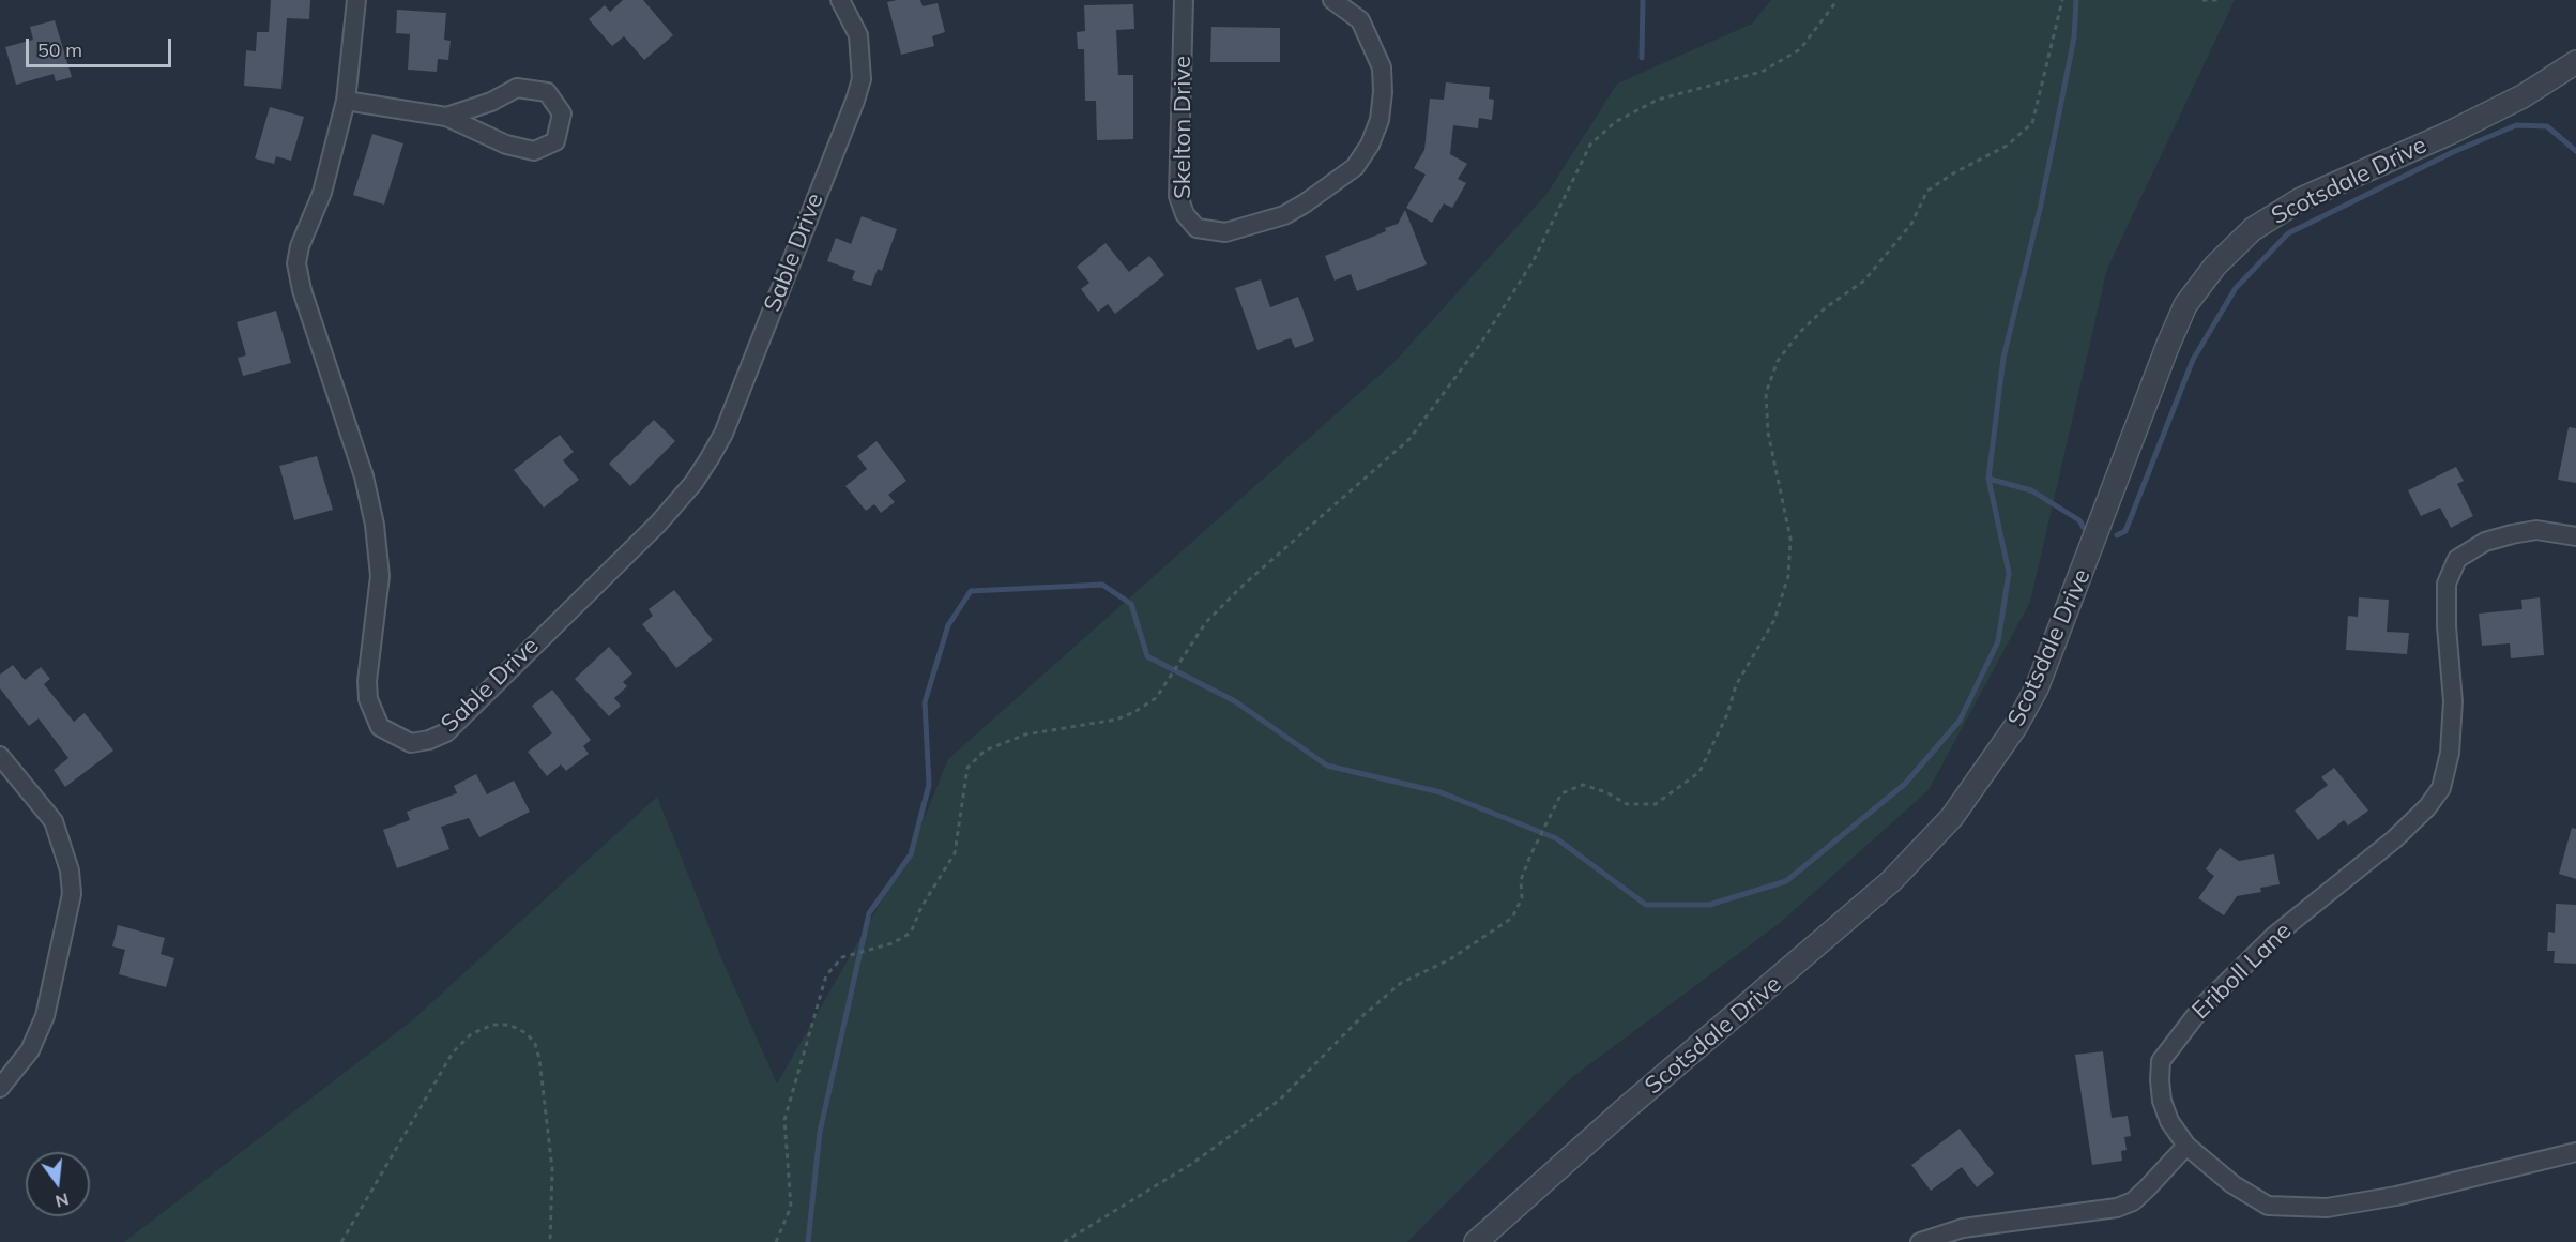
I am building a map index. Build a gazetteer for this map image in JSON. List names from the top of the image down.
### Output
{
  "streets": {
    "street": [
      "Skelton Drive",
      "Scotsdale Drive",
      "Sable Drive",
      "Eriboll Lane"
    ]
  },
  "scale_bar": "50 m",
  "north": "bottom"
}
